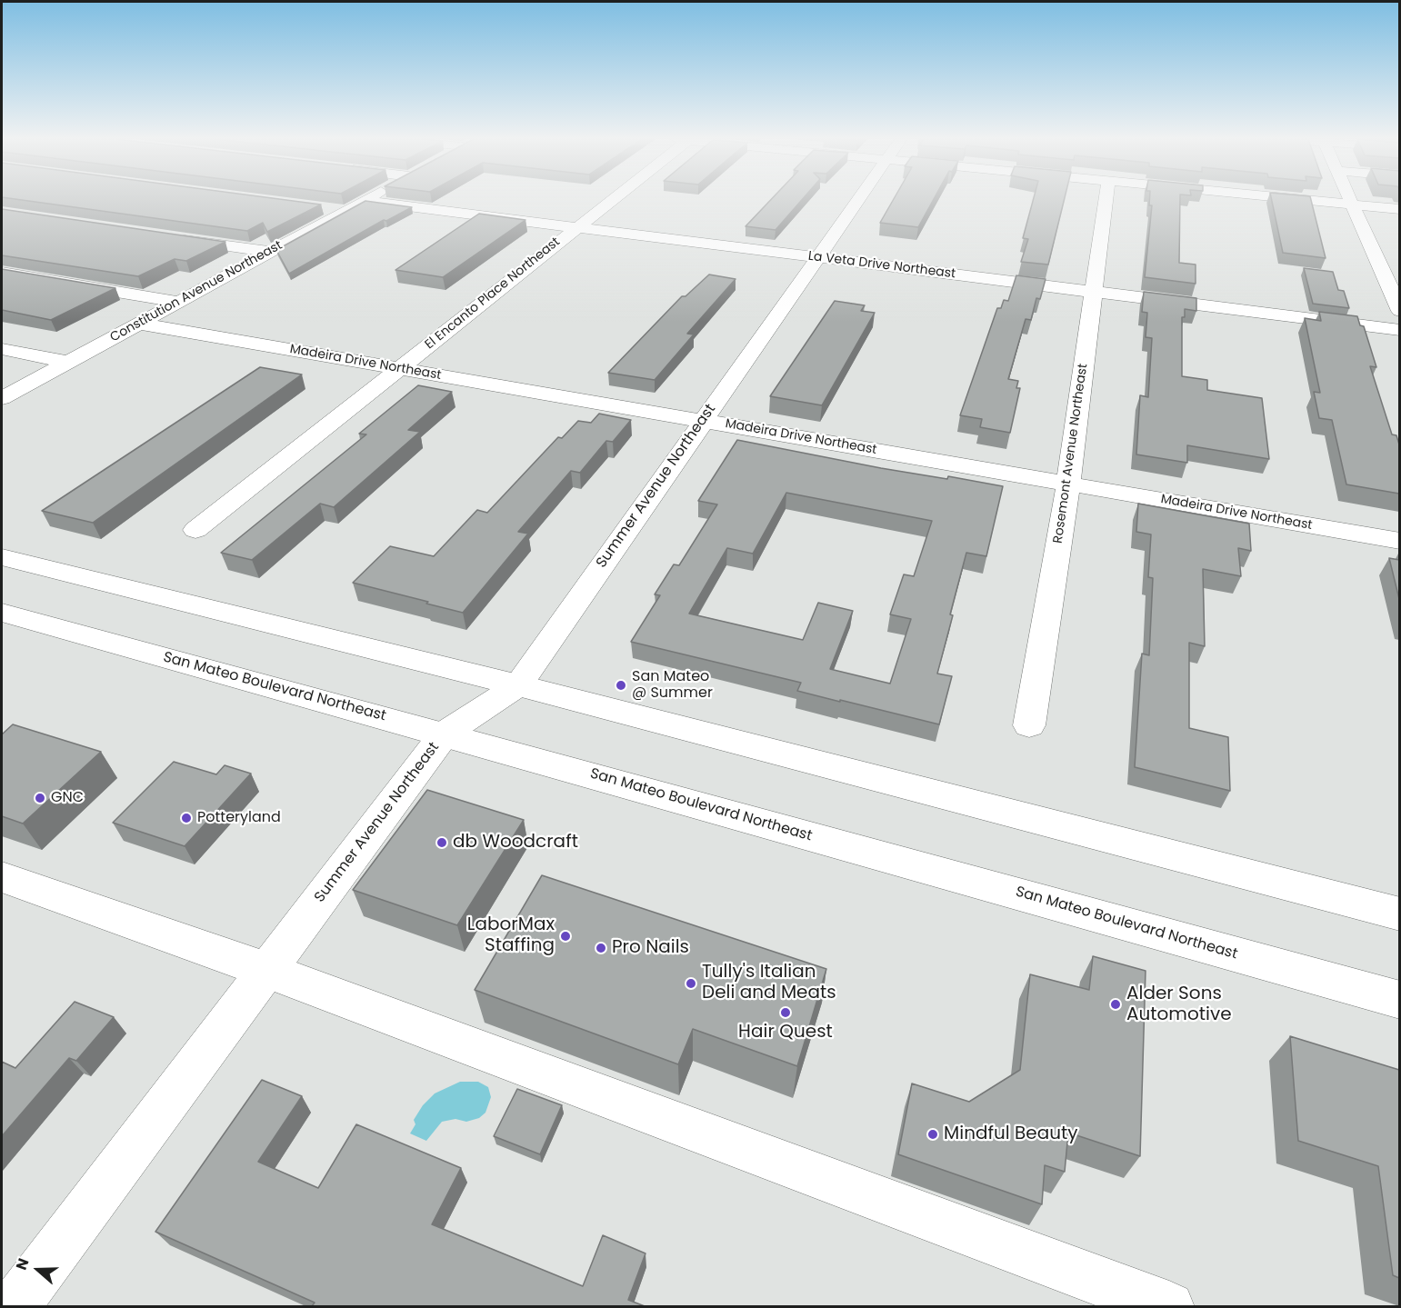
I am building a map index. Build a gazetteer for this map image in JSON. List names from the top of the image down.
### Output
{
  "streets": {
    "street": [
      "La Veta Drive Northeast",
      "Constitution Avenue Northeast",
      "El Encanto Place Northeast",
      "Madeira Drive Northeast",
      "Rosemont Avenue Northeast",
      "Summer Avenue Northeast",
      "San Mateo Boulevard Northeast"
    ]
  },
  "crossings": [
    ["La Veta Drive Northeast", "Constitution Avenue Northeast"],
    ["La Veta Drive Northeast", "El Encanto Place Northeast"],
    ["La Veta Drive Northeast", "Rosemont Avenue Northeast"],
    ["La Veta Drive Northeast", "Summer Avenue Northeast"],
    ["Constitution Avenue Northeast", "Madeira Drive Northeast"],
    ["El Encanto Place Northeast", "Madeira Drive Northeast"],
    ["Madeira Drive Northeast", "Rosemont Avenue Northeast"],
    ["Madeira Drive Northeast", "Summer Avenue Northeast"],
    ["Summer Avenue Northeast", "San Mateo Boulevard Northeast"]
  ],
  "places": [
    "San Mateo @ Summer",
    "GNC",
    "Potteryland",
    "db Woodcraft",
    "LaborMax Staffing",
    "Pro Nails",
    "Tully's Italian Deli and Meats",
    "Alder Sons Automotive",
    "Hair Quest",
    "Mindful Beauty"
  ],
  "north": "left"
}
